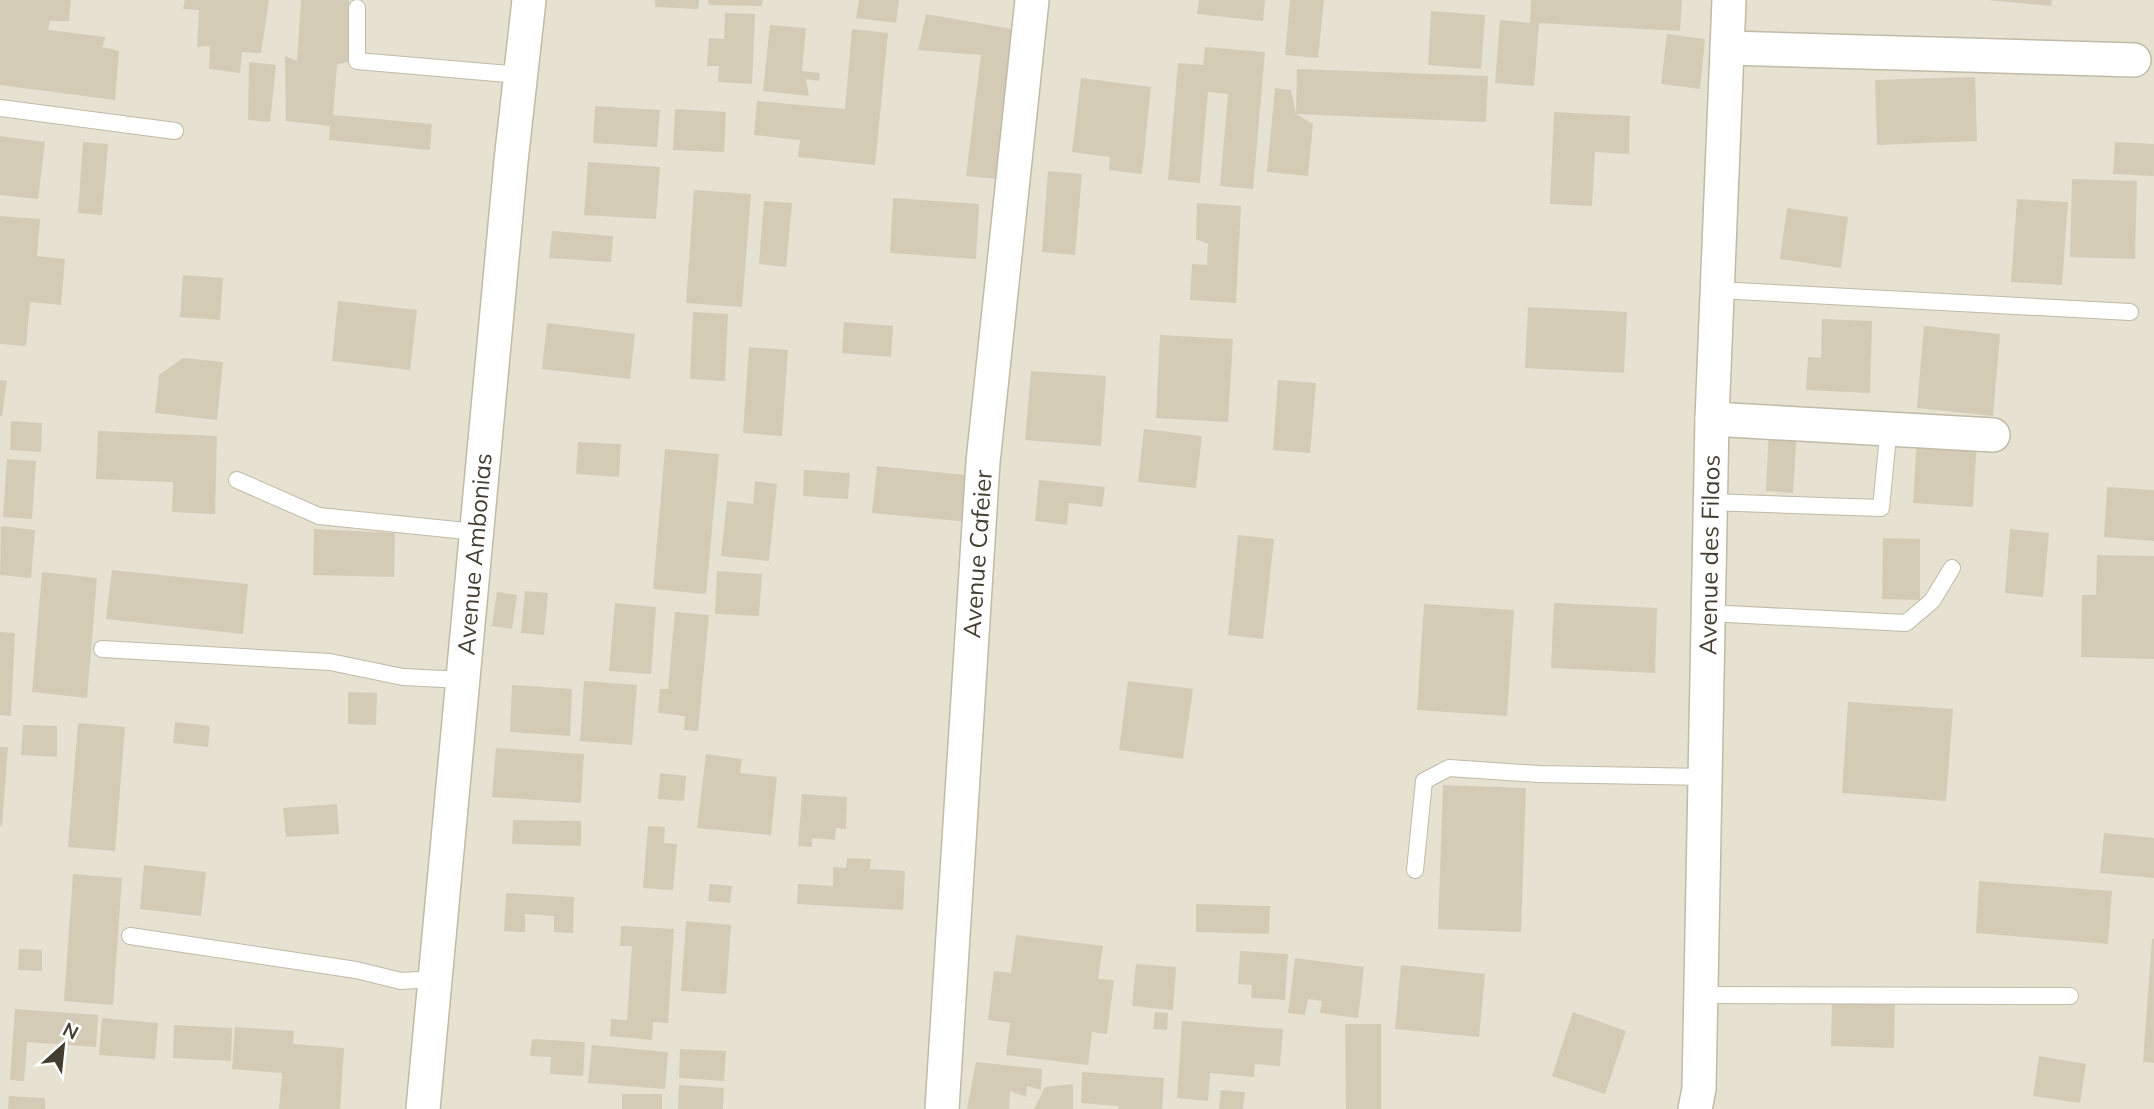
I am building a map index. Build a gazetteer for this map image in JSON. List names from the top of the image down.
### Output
{
  "streets": {
    "street": ["Avenue Ambonias", "Avenue Cafeier", "Avenue des Filaos"]
  },
  "north": "top right"
}
